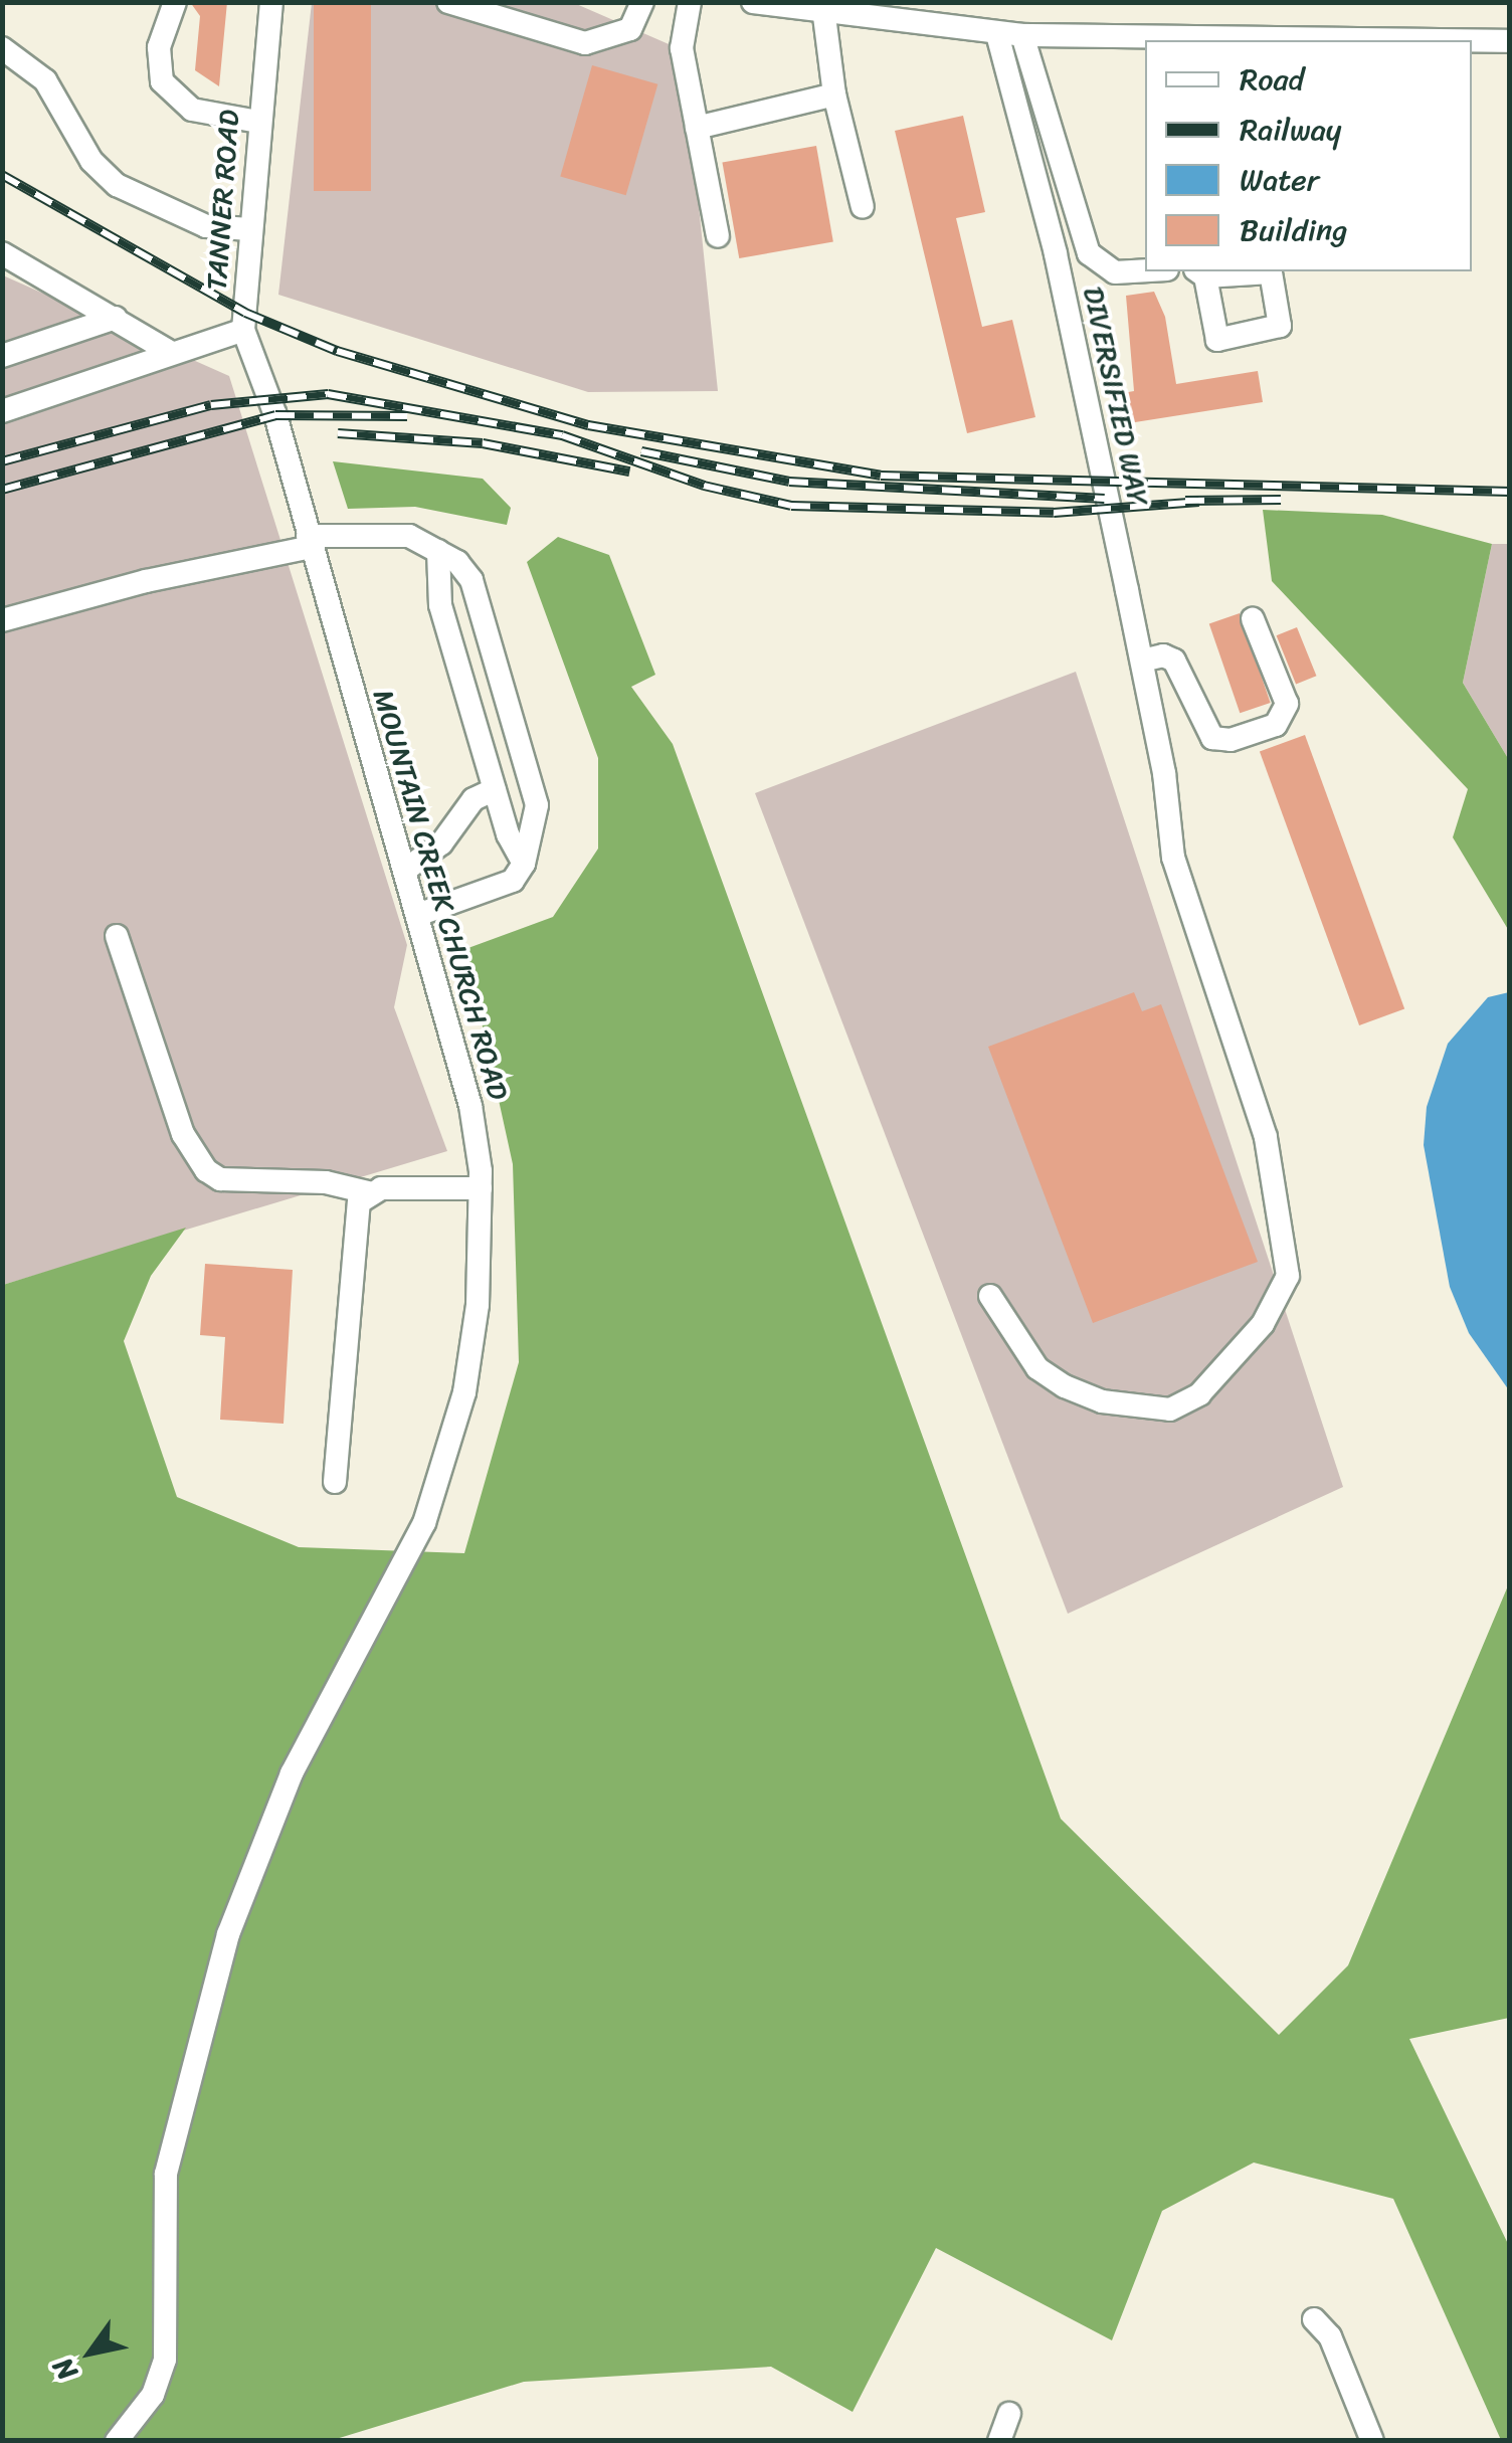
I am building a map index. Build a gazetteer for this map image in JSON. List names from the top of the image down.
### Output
{
  "streets": {
    "street": ["TANNER ROAD", "DIVERSIFIED WAY", "MOUNTAIN CREEK CHURCH ROAD"]
  },
  "crossings": [
    ["TANNER ROAD", "MOUNTAIN CREEK CHURCH ROAD"]
  ],
  "legend": [
    "Road",
    "Railway",
    "Water",
    "Building"
  ],
  "north": "bottom left"
}
